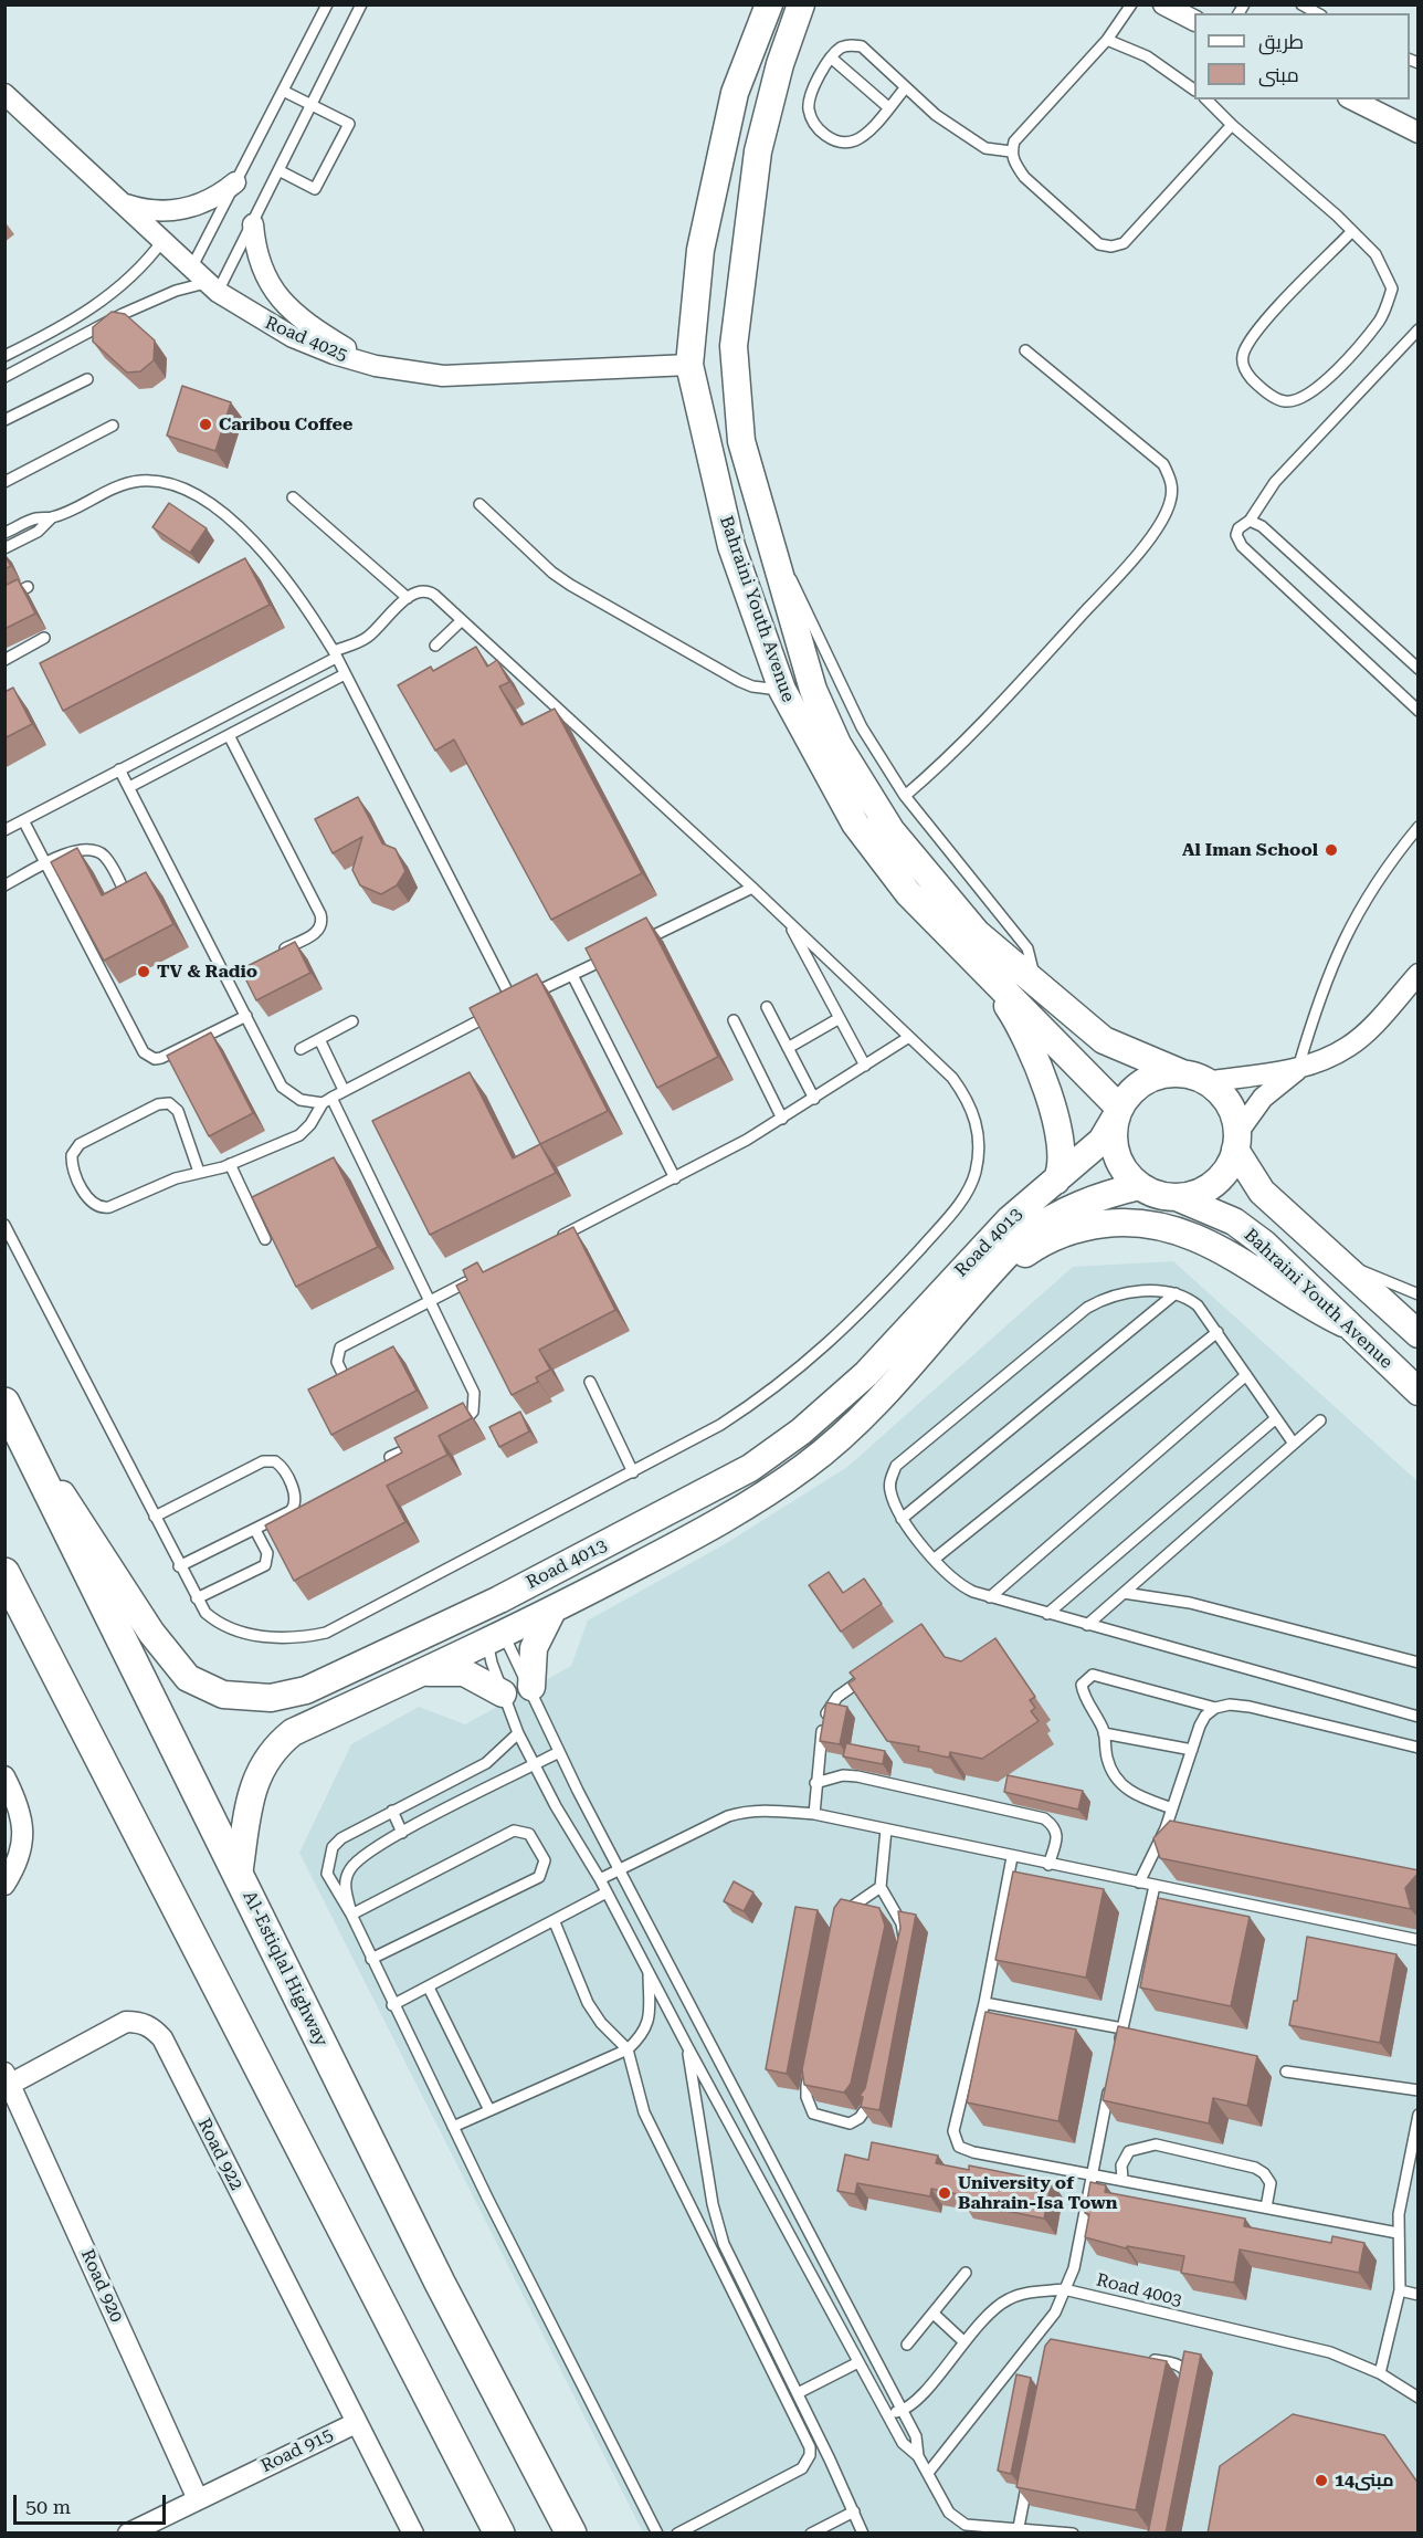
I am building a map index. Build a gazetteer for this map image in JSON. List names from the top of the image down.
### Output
{
  "streets": {
    "main road": ["Al-Estiqlal Highway"],
    "street": [
      "Road 4025",
      "Bahraini Youth Avenue",
      "Road 4013",
      "Road 922",
      "Road 920",
      "Road 915"
    ],
    "lane": ["Road 4003"]
  },
  "crossings": [
    ["Road 4025", "Bahraini Youth Avenue"],
    ["Bahraini Youth Avenue", "Road 4013"],
    ["Road 4013", "Al-Estiqlal Highway"],
    ["Road 922", "Road 920"],
    ["Road 922", "Road 915"],
    ["Road 920", "Road 915"]
  ],
  "places": [
    "Caribou Coffee",
    "Al Iman School",
    "TV & Radio",
    "University of Bahrain-Isa Town",
    "مبنى14"
  ],
  "legend": ["طريق", "مبنى"],
  "scale_bar": "50 m"
}
